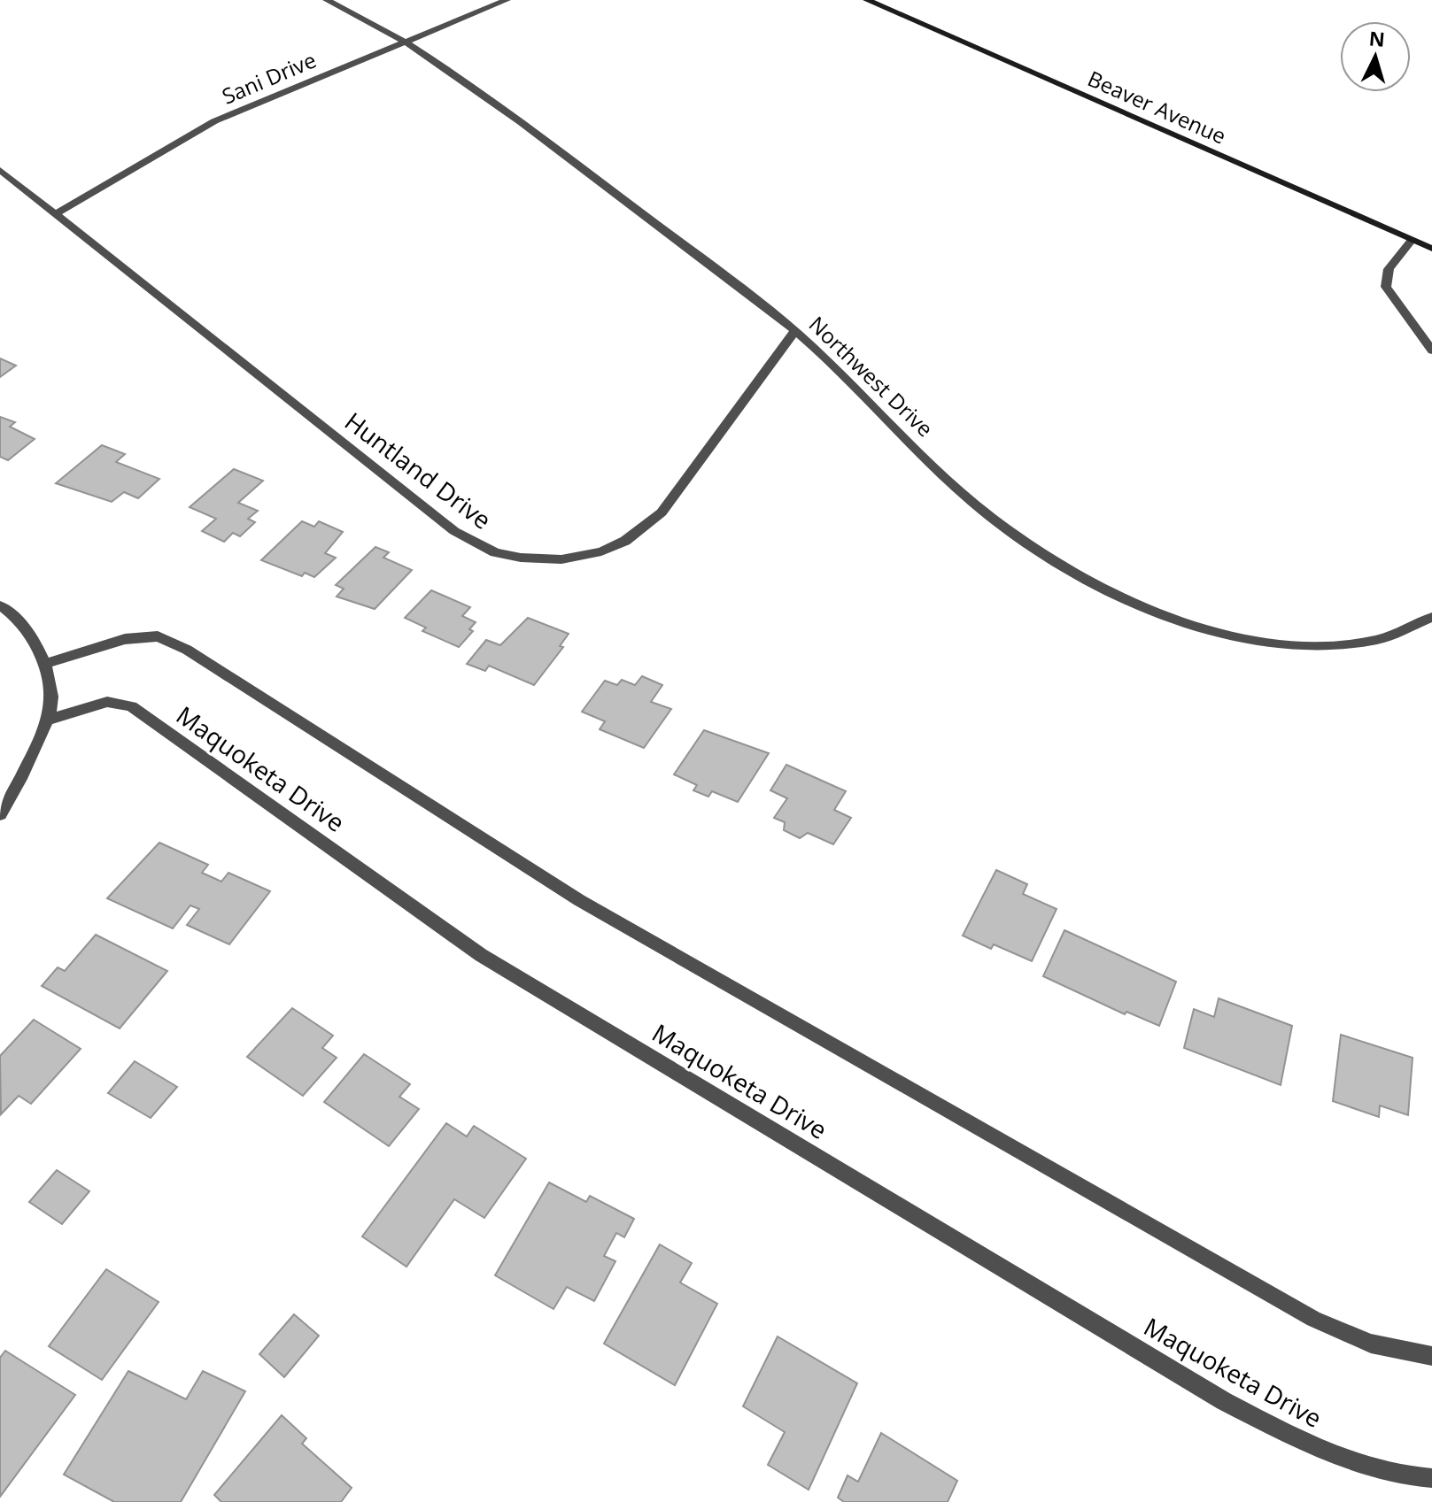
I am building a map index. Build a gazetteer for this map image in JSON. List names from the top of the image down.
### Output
{
  "streets": {
    "main road": ["Beaver Avenue"],
    "street": [
      "Sani Drive",
      "Northwest Drive",
      "Huntland Drive",
      "Maquoketa Drive"
    ]
  },
  "crossings": [
    ["Sani Drive", "Northwest Drive"],
    ["Sani Drive", "Huntland Drive"],
    ["Northwest Drive", "Huntland Drive"]
  ],
  "north": "top"
}
